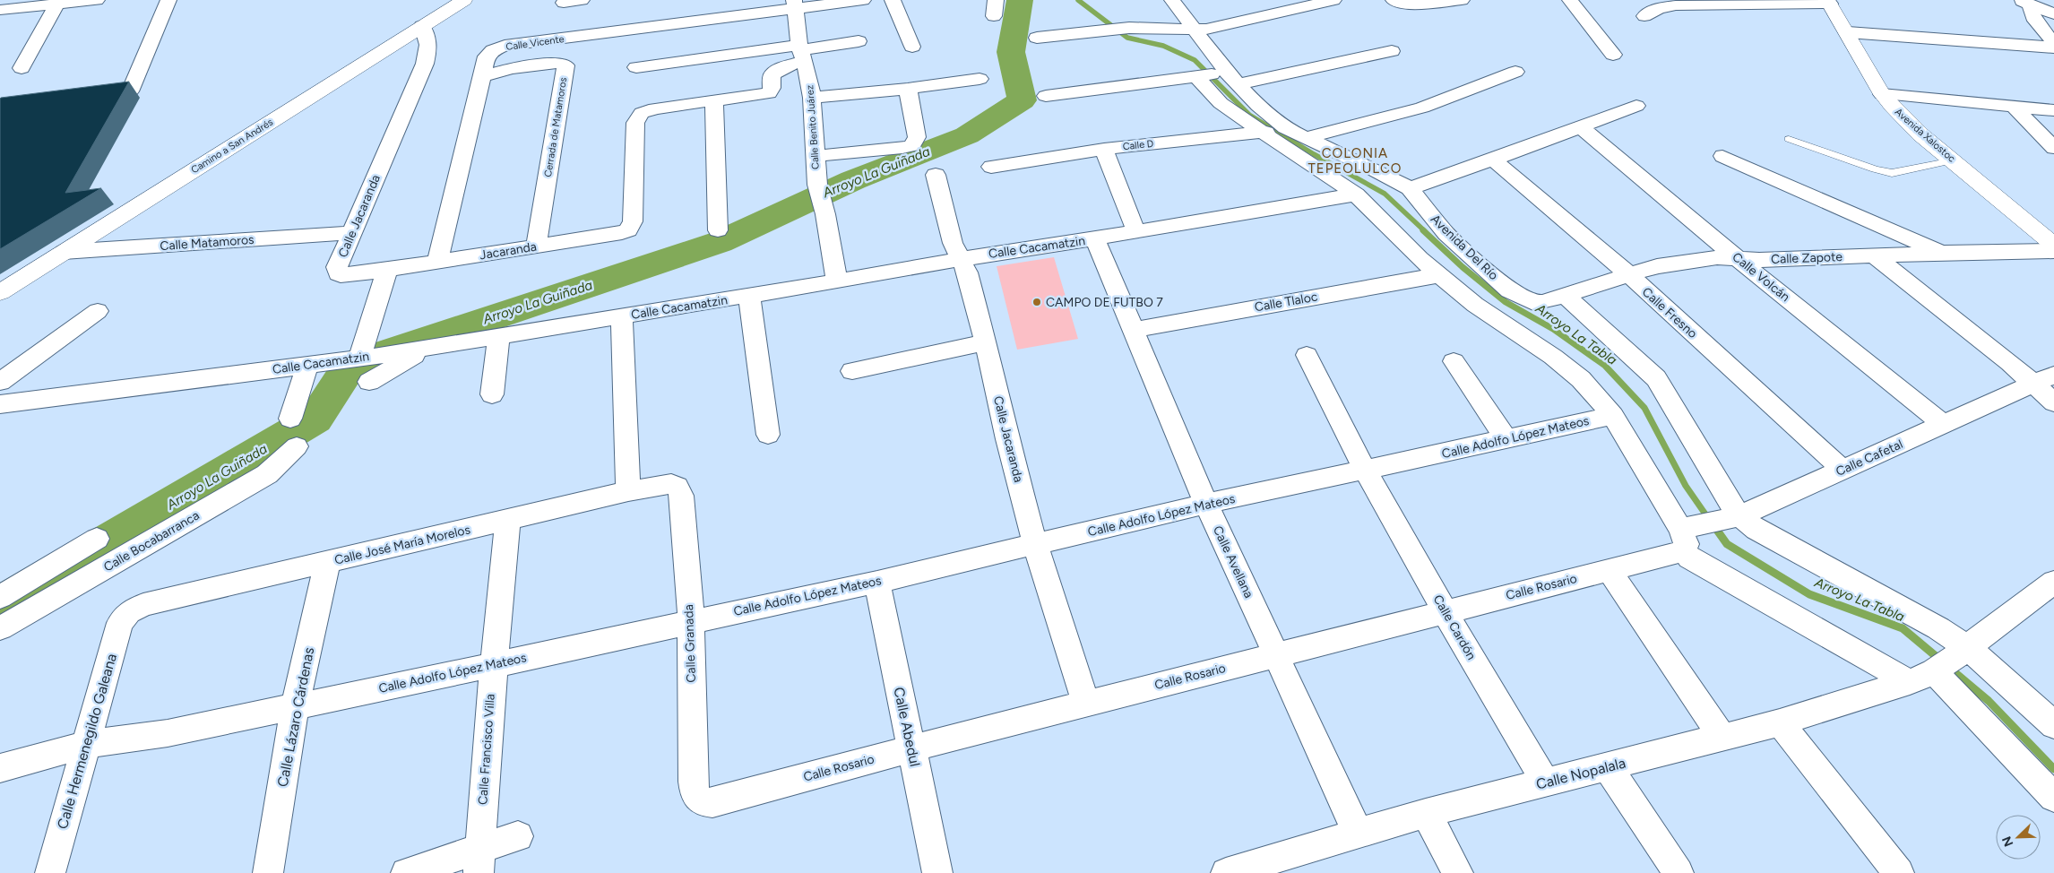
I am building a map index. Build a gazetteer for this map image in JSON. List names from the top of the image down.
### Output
{
  "streets": {
    "main road": ["Avenida Xalostoc", "Camino a San Andrés"],
    "street": [
      "Calle Vicente",
      "Cerrada de Matamoros",
      "Calle Benito Juárez",
      "Calle D",
      "Calle Jacaranda",
      "Calle Matamoros",
      "Calle Cacamatzin",
      "Avenida Del Río",
      "Jacaranda",
      "Calle Zapote",
      "Calle Volcán",
      "Calle Tlaloc",
      "Calle Fresno",
      "Calle Adolfo López Mateos",
      "Calle Cafetal",
      "Calle Bocabarranca",
      "Calle José María Morelos",
      "Calle Avellana",
      "Calle Rosario",
      "Calle Cardón",
      "Calle Granada",
      "Calle Lázaro Cárdenas",
      "Calle Abedul",
      "Calle Hermenegildo Galeana",
      "Calle Francisco Villa",
      "Calle Nopalala"
    ]
  },
  "crossings": [
    ["Calle Vicente", "Cerrada de Matamoros"],
    ["Calle Vicente", "Calle Benito Juárez"],
    ["Calle Vicente", "Jacaranda"],
    ["Cerrada de Matamoros", "Jacaranda"],
    ["Calle Benito Juárez", "Calle Cacamatzin"],
    ["Calle D", "Avenida Del Río"],
    ["Camino a San Andrés", "Calle Jacaranda"],
    ["Camino a San Andrés", "Calle Matamoros"],
    ["Calle Jacaranda", "Calle Matamoros"],
    ["Calle Jacaranda", "Calle Cacamatzin"],
    ["Calle Jacaranda", "Jacaranda"],
    ["Calle Jacaranda", "Calle Adolfo López Mateos"],
    ["Calle Jacaranda", "Calle Rosario"],
    ["Calle Cacamatzin", "Calle Avellana"],
    ["Avenida Del Río", "Calle Zapote"],
    ["Calle Zapote", "Calle Volcán"],
    ["Calle Zapote", "Calle Fresno"],
    ["Calle Volcán", "Calle Cafetal"],
    ["Calle Tlaloc", "Calle Avellana"],
    ["Calle Fresno", "Calle Cafetal"],
    ["Calle Adolfo López Mateos", "Calle Avellana"],
    ["Calle Adolfo López Mateos", "Calle Cardón"],
    ["Calle Adolfo López Mateos", "Calle Granada"],
    ["Calle Adolfo López Mateos", "Calle Lázaro Cárdenas"],
    ["Calle Adolfo López Mateos", "Calle Abedul"],
    ["Calle Adolfo López Mateos", "Calle Hermenegildo Galeana"],
    ["Calle Adolfo López Mateos", "Calle Francisco Villa"],
    ["Calle Cafetal", "Calle Rosario"],
    ["Calle José María Morelos", "Calle Granada"],
    ["Calle José María Morelos", "Calle Lázaro Cárdenas"],
    ["Calle José María Morelos", "Calle Hermenegildo Galeana"],
    ["Calle José María Morelos", "Calle Francisco Villa"],
    ["Calle Avellana", "Calle Rosario"],
    ["Calle Avellana", "Calle Nopalala"],
    ["Calle Rosario", "Calle Cardón"],
    ["Calle Rosario", "Calle Granada"],
    ["Calle Rosario", "Calle Abedul"],
    ["Calle Cardón", "Calle Nopalala"]
  ],
  "districts": ["COLONIA TEPEOLULCO"],
  "water": ["Arroyo La Guiñada", "Arroyo La Tabla"],
  "places": ["CAMPO DE FUTBO 7"],
  "north": "bottom left"
}
